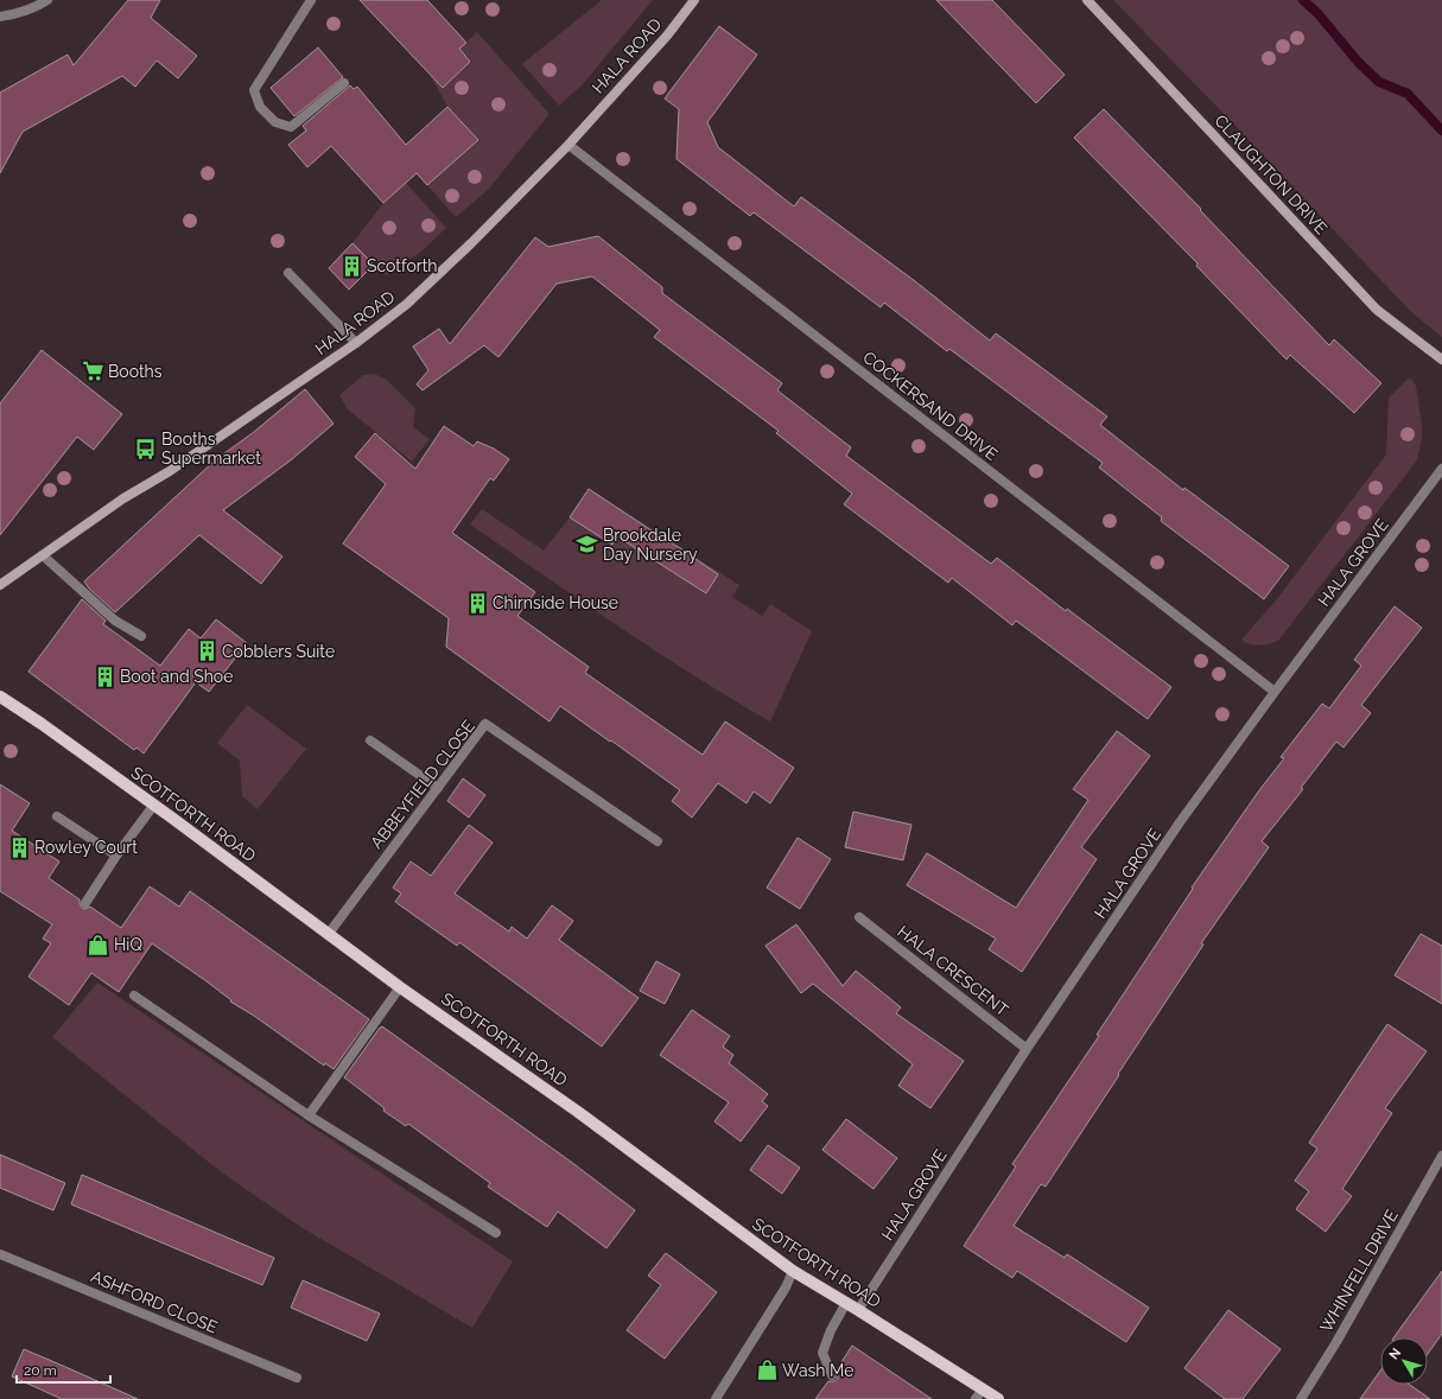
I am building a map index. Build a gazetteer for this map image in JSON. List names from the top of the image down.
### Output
{
  "streets": {
    "main road": ["SCOTFORTH ROAD"],
    "street": [
      "HALA ROAD",
      "CLAUGHTON DRIVE",
      "COCKERSAND DRIVE",
      "HALA GROVE",
      "ABBEYFIELD CLOSE",
      "HALA CRESCENT",
      "WHINFELL DRIVE",
      "ASHFORD CLOSE"
    ]
  },
  "crossings": [
    ["HALA ROAD", "COCKERSAND DRIVE"],
    ["COCKERSAND DRIVE", "HALA GROVE"],
    ["HALA GROVE", "SCOTFORTH ROAD"],
    ["HALA GROVE", "HALA CRESCENT"],
    ["ABBEYFIELD CLOSE", "SCOTFORTH ROAD"]
  ],
  "places": {
    "building": [
      "Scotforth",
      "Chirnside House",
      "Cobblers Suite",
      "Boot and Shoe",
      "Rowley Court"
    ],
    "supermarket": ["Booths"],
    "bus stop": ["Booths Supermarket"],
    "school or university": ["Brookdale Day Nursery"],
    "shop": ["HiQ", "Wash Me"]
  },
  "scale_bar": "20 m",
  "north": "top left"
}
